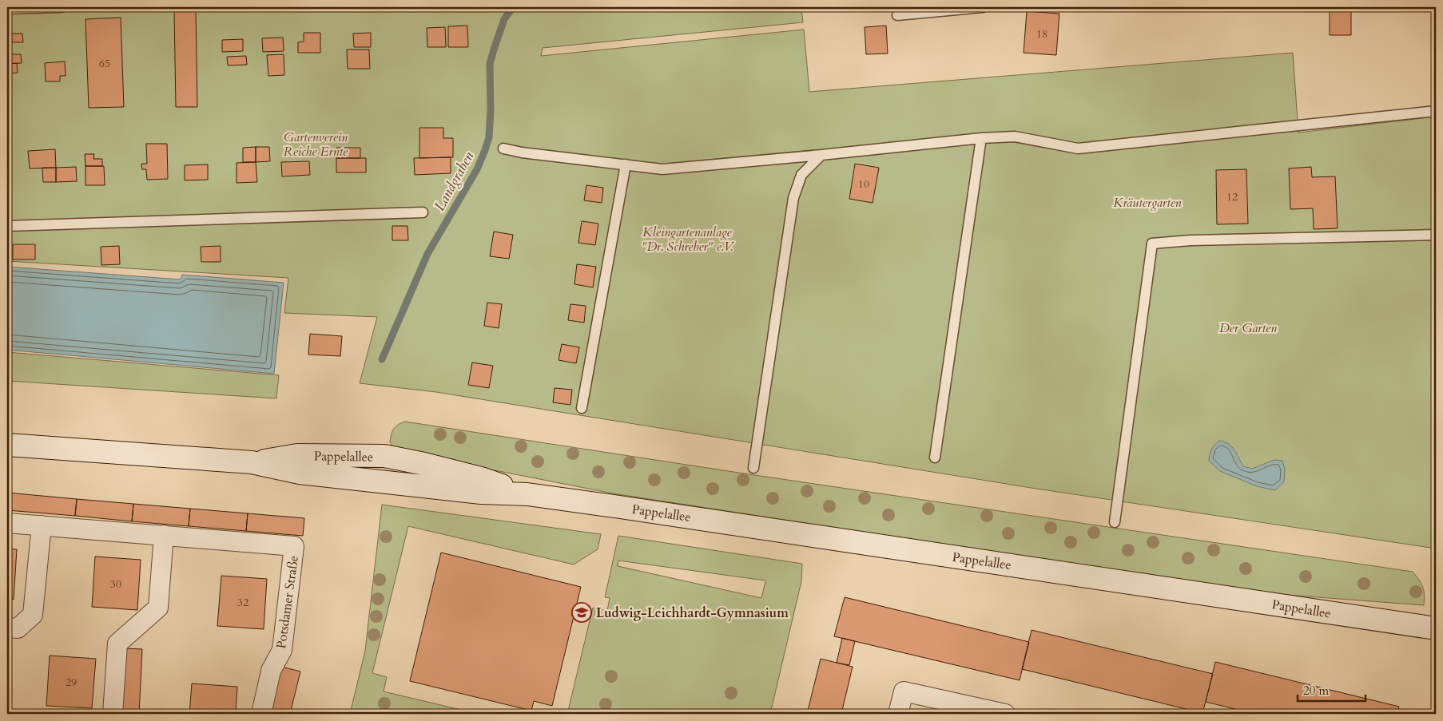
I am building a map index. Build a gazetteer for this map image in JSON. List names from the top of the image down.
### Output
{
  "streets": {
    "main road": ["Pappelallee"],
    "street": ["Potsdamer Straße"]
  },
  "water": ["Landgraben"],
  "parks": [
    "Gartenverein Reiche Ernte",
    "Kräutergarten",
    "Kleingartenanlage \"Dr. Schreber\" e.V.",
    "Der Garten"
  ],
  "places": {
    "school or university": ["Ludwig-Leichhardt-Gymnasium"]
  },
  "house_numbers": [
    "18",
    "65",
    "10",
    "12",
    "30",
    "32",
    "29"
  ],
  "scale_bar": "20 m"
}
